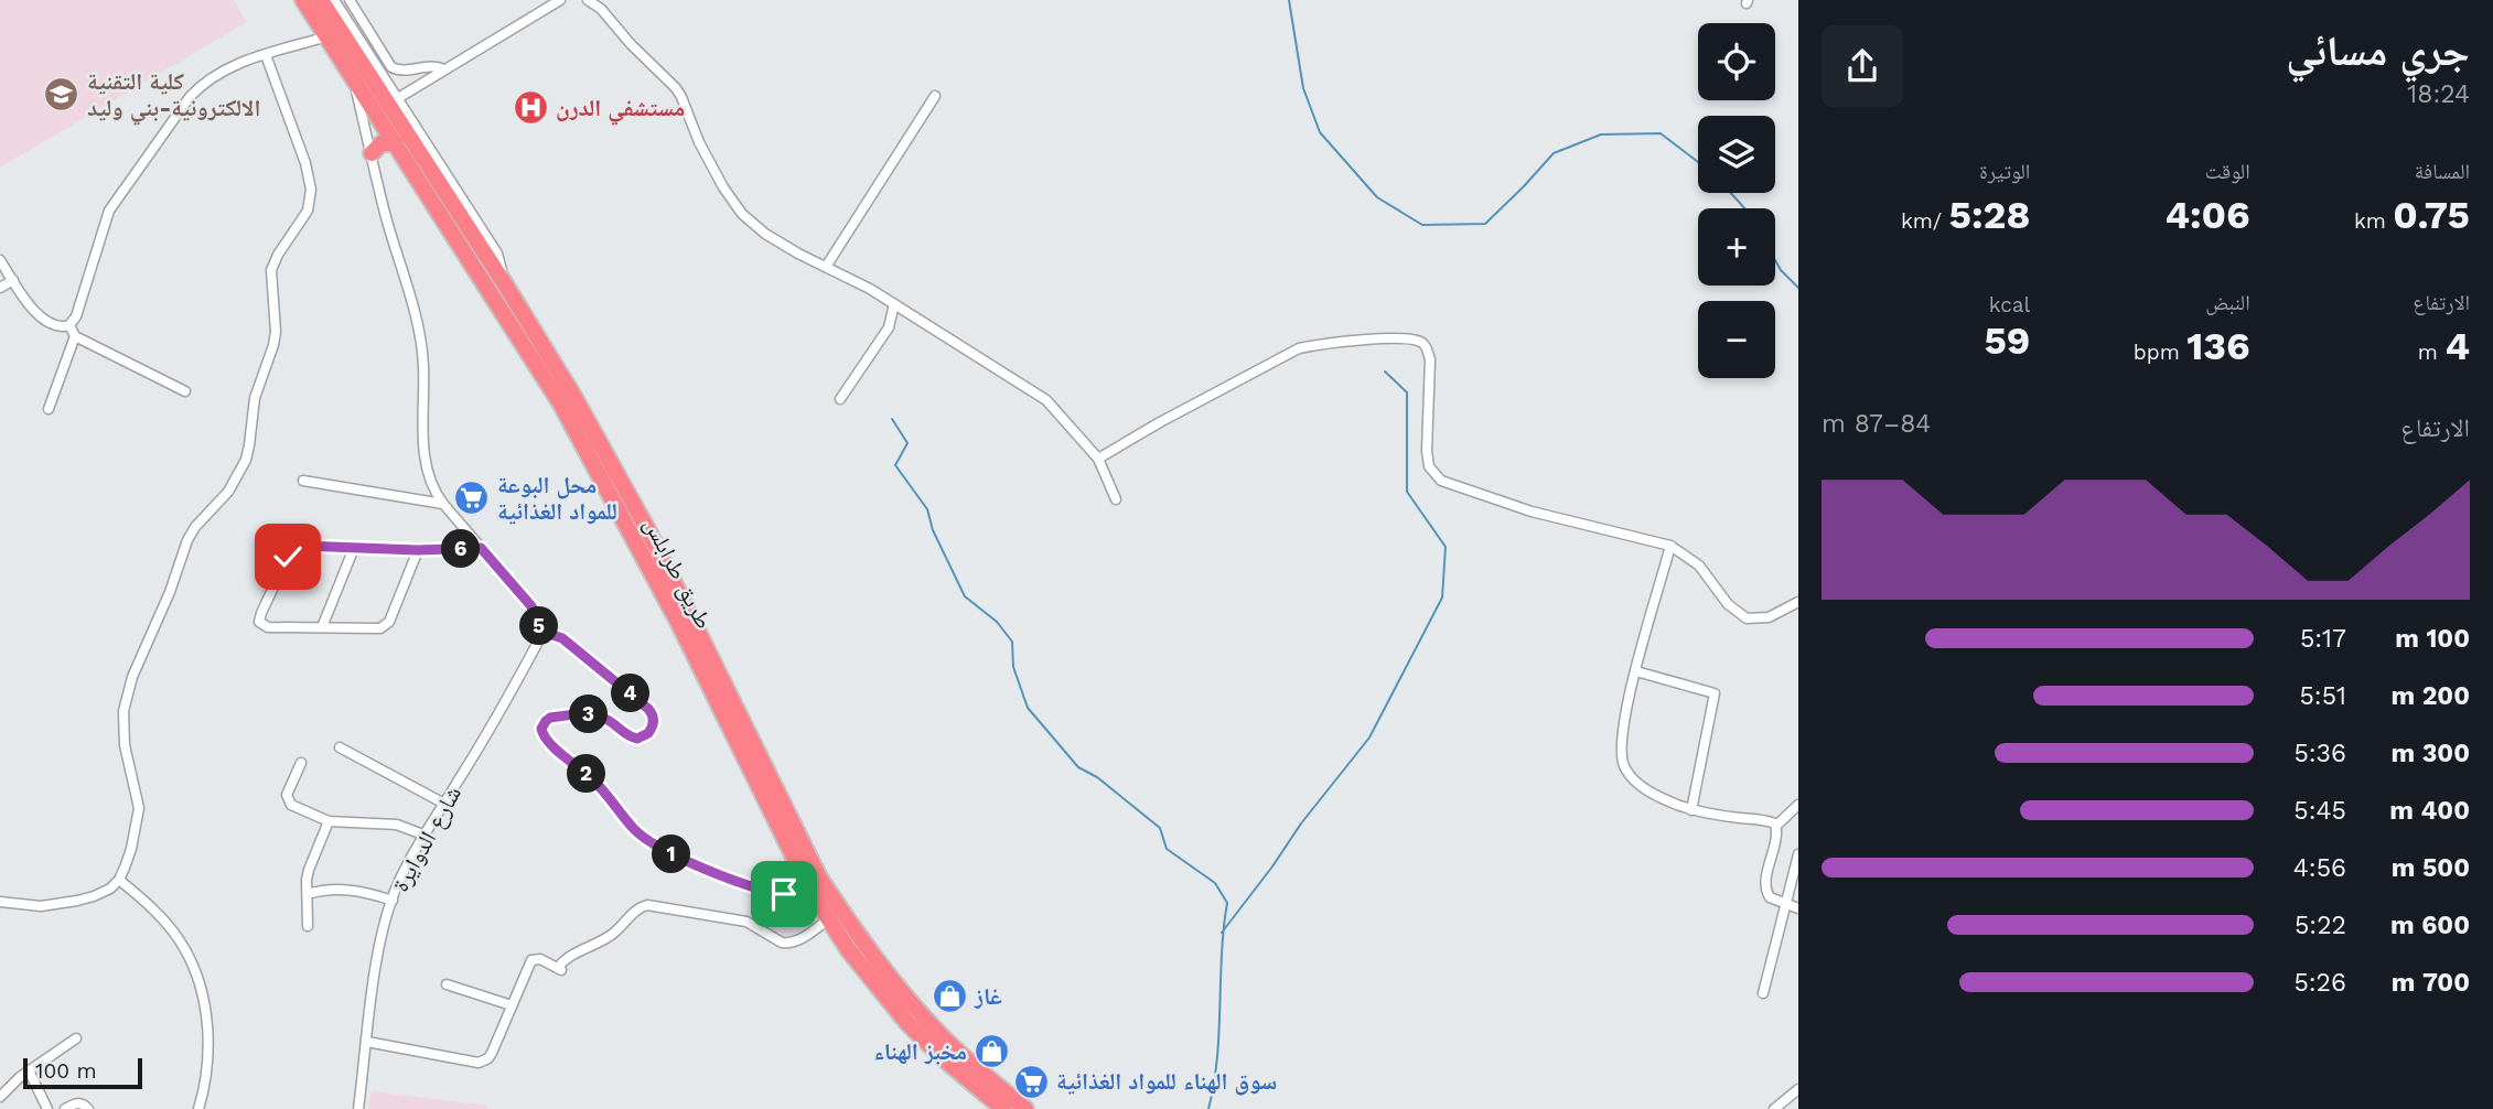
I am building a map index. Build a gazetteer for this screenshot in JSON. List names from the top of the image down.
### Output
{
  "streets": {
    "highway": ["طريق طرابلس"],
    "street": ["شارع الدوايرة"]
  },
  "places": {
    "school or university": ["كلية التقنية الالكترونية-بني وليد"],
    "hospital": ["مستشفي الدرن"],
    "supermarket": ["محل البوعة للمواد الغذائية", "سوق الهناء للمواد الغذائية"],
    "shop": ["غاز", "مخبز الهناء"]
  },
  "scale_bar": "100 m",
  "page": {
    "heading": ["جري مسائي", "18:24"],
    "map_buttons": ["+", "−"],
    "stats": [
      ["المسافة", "0.75 km"],
      ["الوقت", "4:06"],
      ["الوتيرة", "5:28 /km"],
      ["الارتفاع", "4 m"],
      ["النبض", "136 bpm"],
      ["kcal", "59"]
    ],
    "chart": ["الارتفاع", "84–87 m"],
    "pins": [
      "6",
      "5",
      "4",
      "3",
      "2",
      "1"
    ],
    "list": [
      {
        "name": "100 m",
        "note": "5:17"
      },
      {
        "name": "200 m",
        "note": "5:51"
      },
      {
        "name": "300 m",
        "note": "5:36"
      },
      {
        "name": "400 m",
        "note": "5:45"
      },
      {
        "name": "500 m",
        "note": "4:56"
      },
      {
        "name": "600 m",
        "note": "5:22"
      },
      {
        "name": "700 m",
        "note": "5:26"
      }
    ],
    "scale": "100 m"
  }
}
